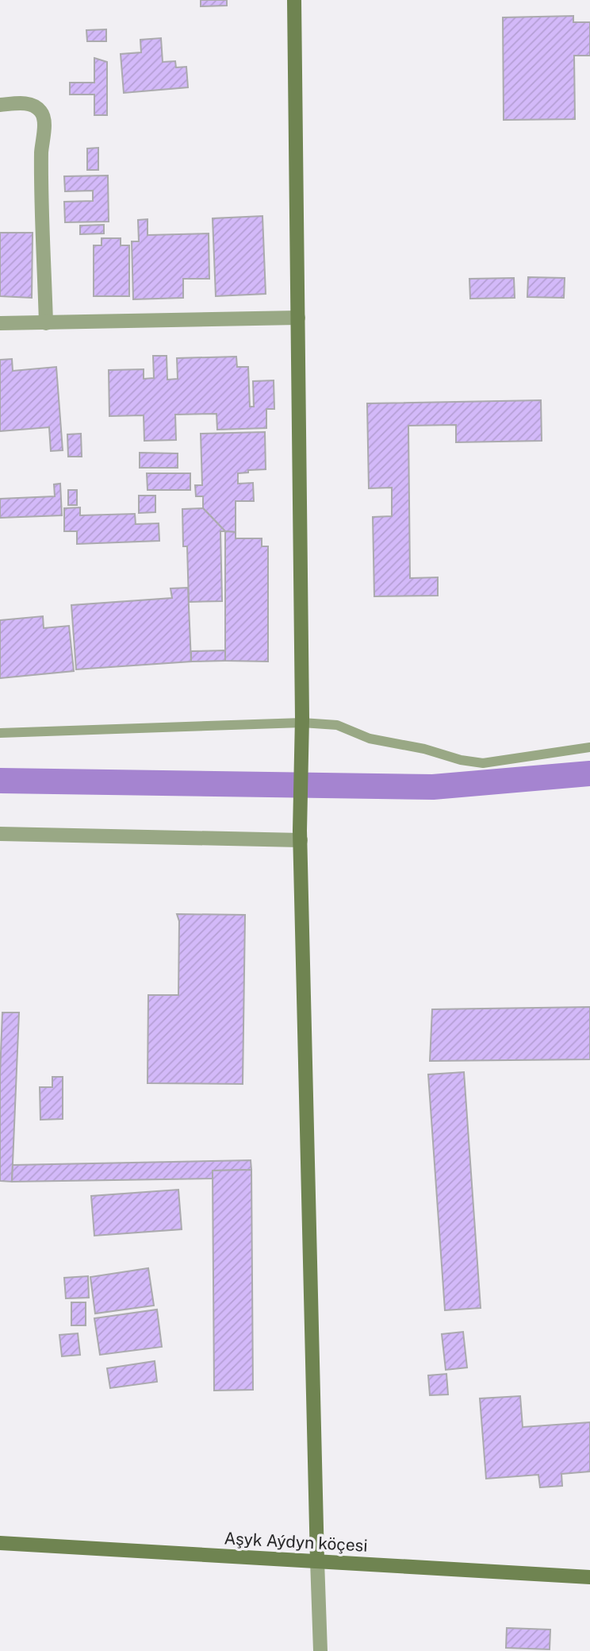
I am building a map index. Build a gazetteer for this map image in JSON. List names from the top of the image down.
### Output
{
  "streets": {
    "street": ["Aşyk Aýdyn köçesi"]
  }
}
